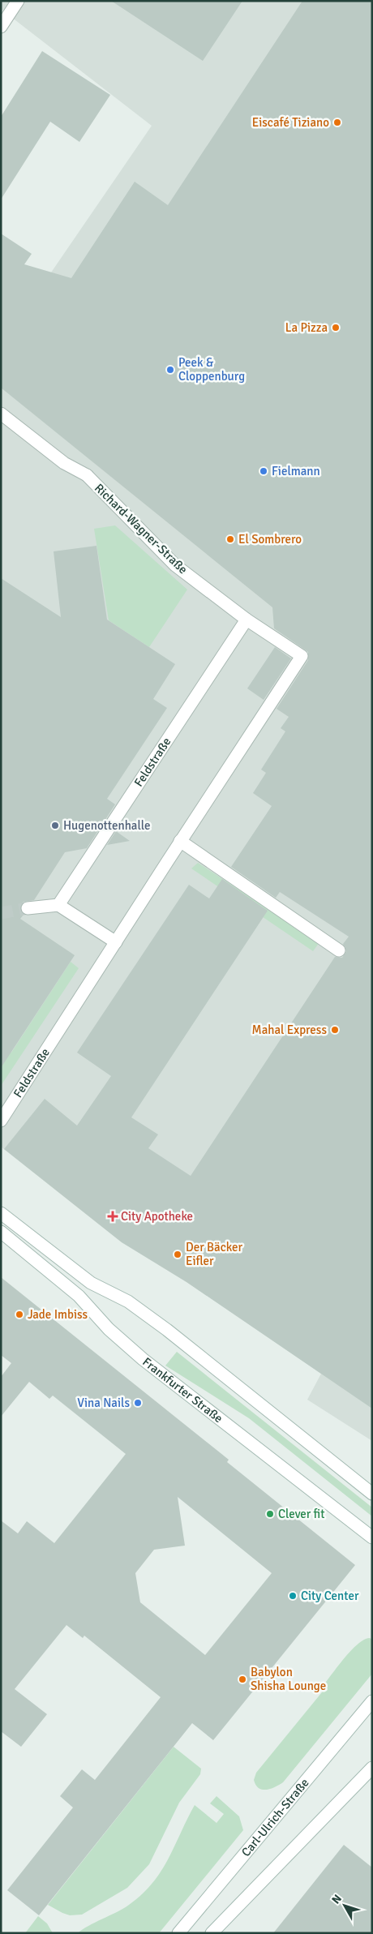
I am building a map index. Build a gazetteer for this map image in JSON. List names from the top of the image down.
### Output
{
  "streets": {
    "street": [
      "Richard-Wagner-Straße",
      "Feldstraße",
      "Frankfurter Straße",
      "Carl-Ulrich-Straße"
    ]
  },
  "crossings": [
    ["Richard-Wagner-Straße", "Feldstraße"]
  ],
  "places": {
    "other": [
      "Eiscafé Tiziano",
      "La Pizza",
      "Peek & Cloppenburg",
      "Fielmann",
      "El Sombrero",
      "Hugenottenhalle",
      "Mahal Express",
      "Der Bäcker Eifler",
      "Jade Imbiss",
      "Vina Nails",
      "Clever fit",
      "City Center",
      "Babylon Shisha Lounge"
    ],
    "health": ["City Apotheke"]
  },
  "north": "top left"
}
